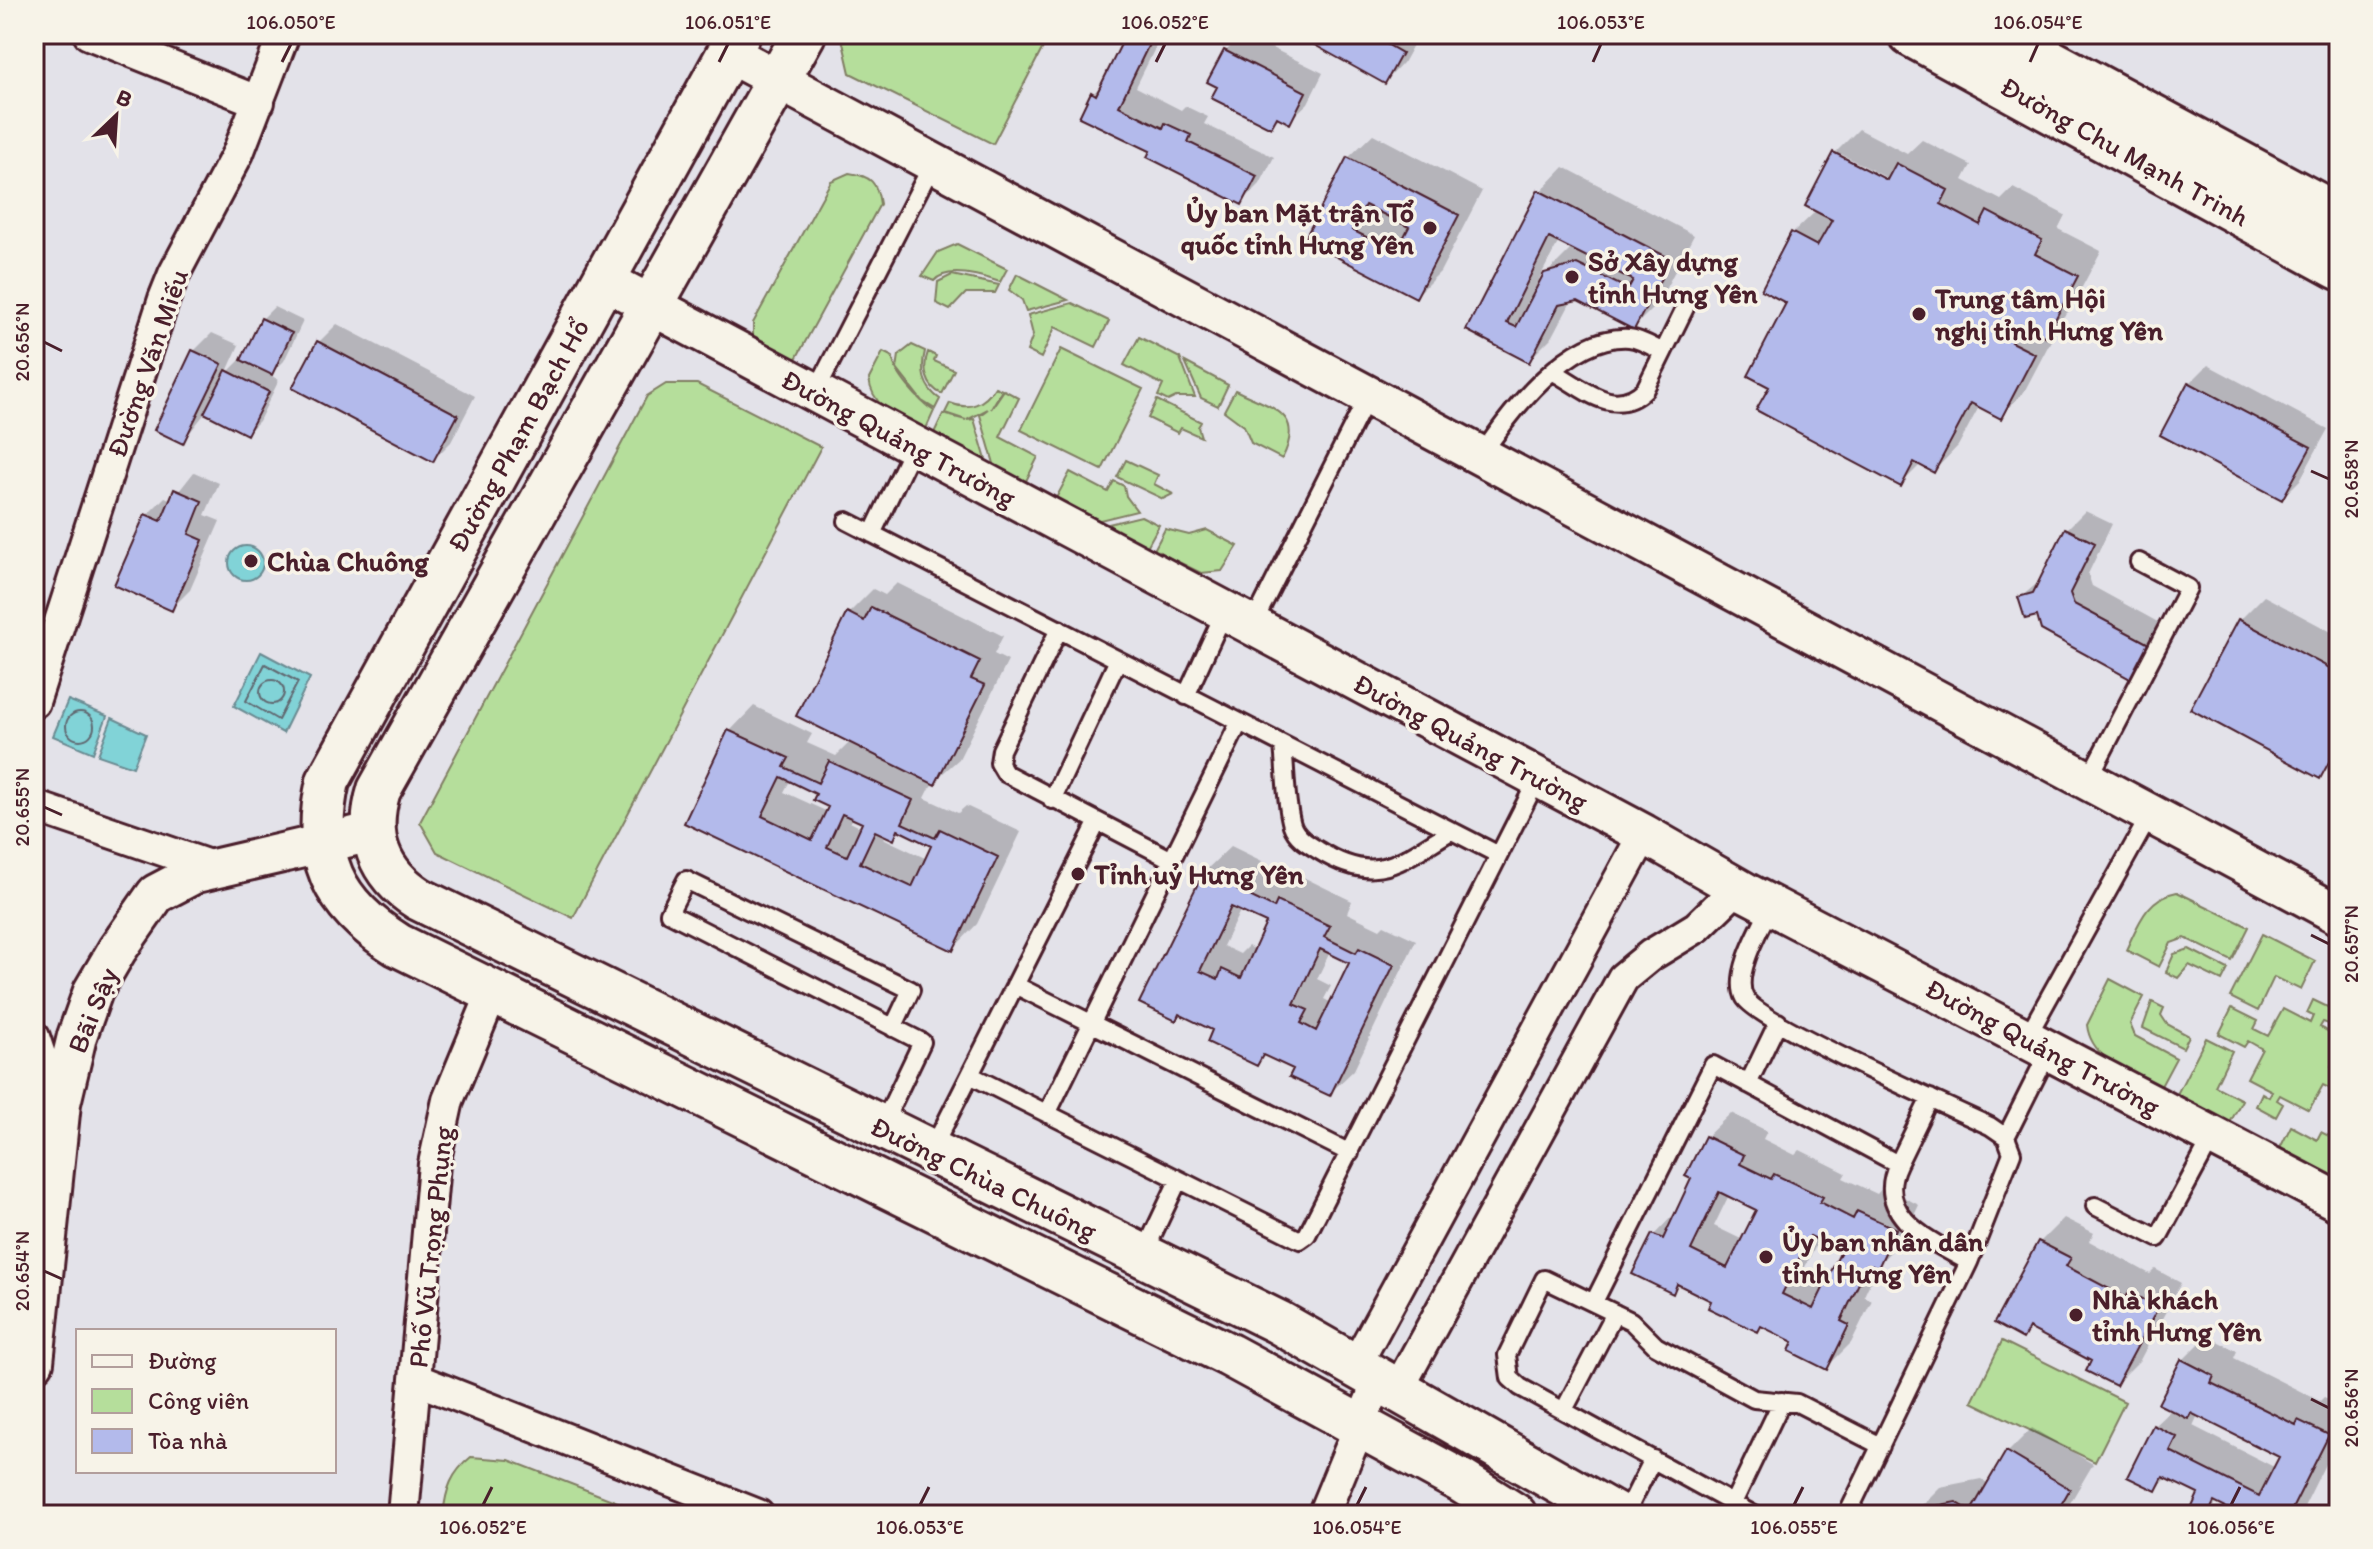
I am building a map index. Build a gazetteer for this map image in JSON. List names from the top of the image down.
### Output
{
  "streets": {
    "main road": ["Đường Chu Mạnh Trinh", "Đường Phạm Bạch Hổ", "Đường Chùa Chuông"],
    "street": [
      "Đường Văn Miếu",
      "Đường Quảng Trường",
      "Bãi Sậy",
      "Phố Vũ Trọng Phụng"
    ]
  },
  "crossings": [
    ["Đường Phạm Bạch Hổ", "Đường Quảng Trường"],
    ["Đường Phạm Bạch Hổ", "Bãi Sậy"],
    ["Đường Phạm Bạch Hổ", "Đường Chùa Chuông"],
    ["Bãi Sậy", "Đường Chùa Chuông"],
    ["Đường Chùa Chuông", "Phố Vũ Trọng Phụng"]
  ],
  "places": [
    "Ủy ban Mặt trận Tổ quốc tỉnh Hưng Yên",
    "Sở Xây dựng tỉnh Hưng Yên",
    "Trung tâm Hội nghị tỉnh Hưng Yên",
    "Chùa Chuông",
    "Tỉnh uỷ Hưng Yên",
    "Ủy ban nhân dân tỉnh Hưng Yên",
    "Nhà khách tỉnh Hưng Yên"
  ],
  "legend": ["Đường", "Công viên", "Tòa nhà"],
  "north": "top right",
  "coordinates": [
    "106.050°E",
    "106.051°E",
    "106.052°E",
    "106.053°E",
    "106.054°E",
    "20.656°N",
    "20.658°N",
    "20.655°N",
    "20.657°N",
    "20.654°N",
    "106.055°E",
    "106.056°E"
  ]
}
